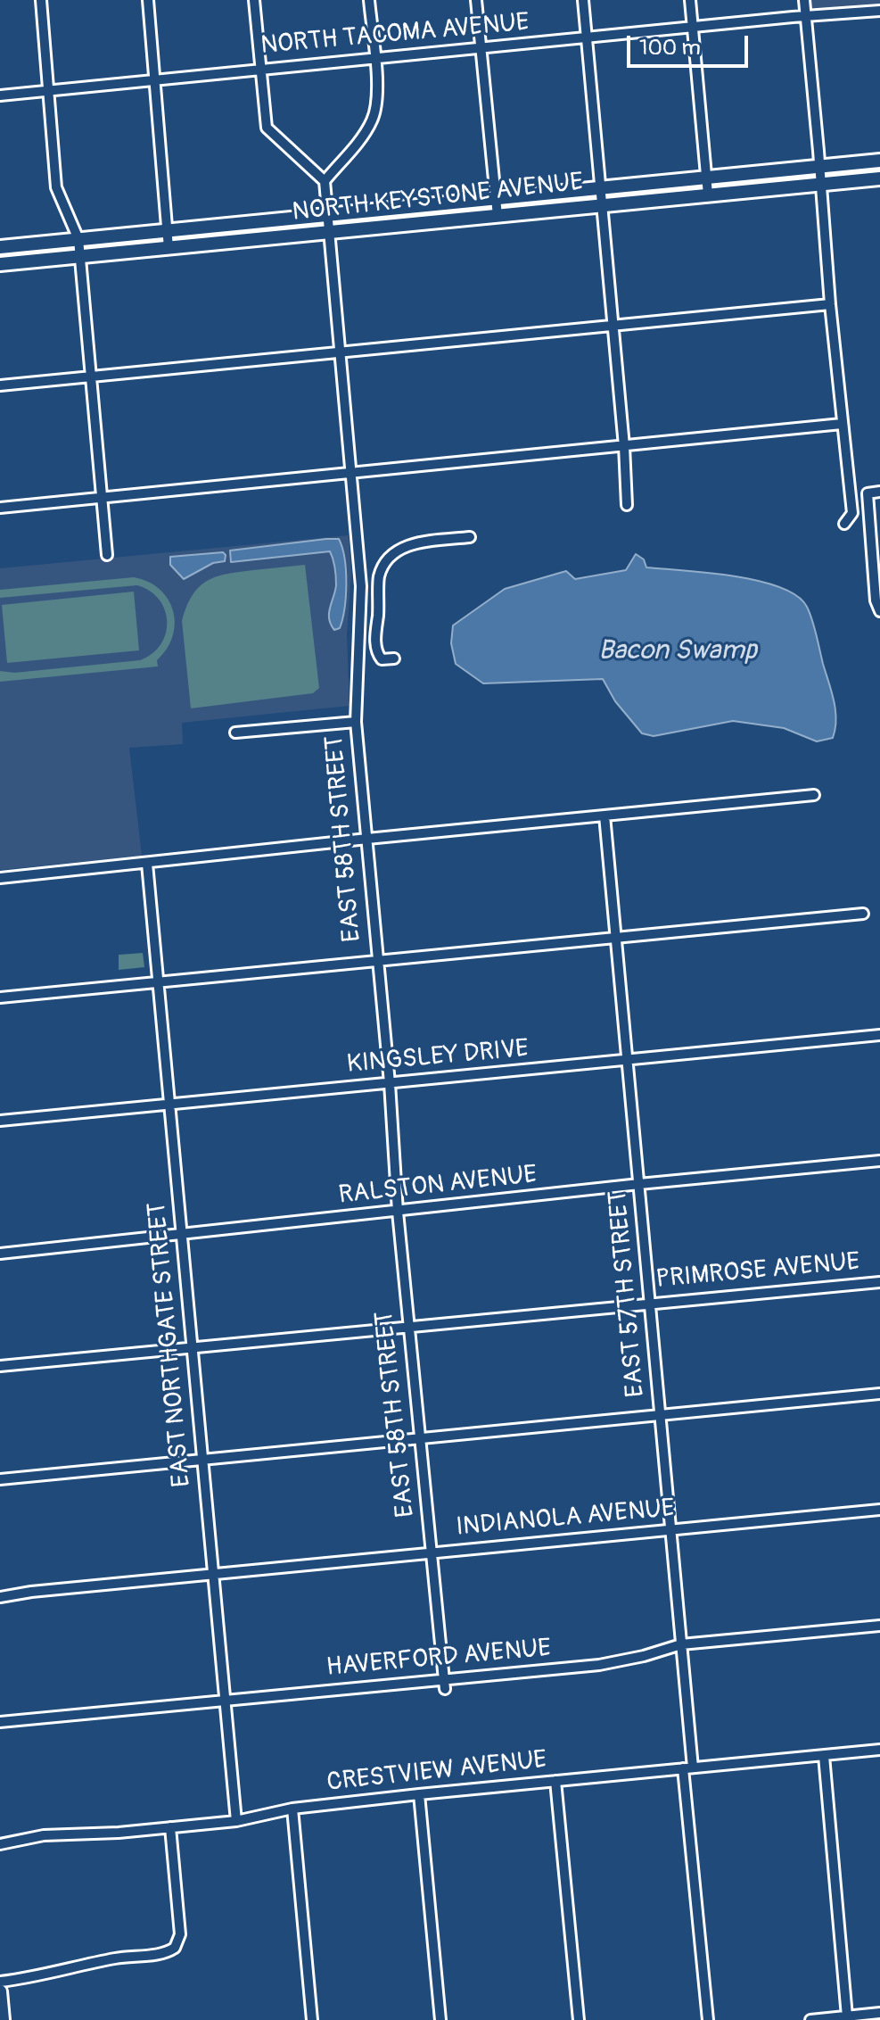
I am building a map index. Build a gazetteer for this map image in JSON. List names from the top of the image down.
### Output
{
  "streets": {
    "main road": ["NORTH KEYSTONE AVENUE"],
    "street": [
      "NORTH TACOMA AVENUE",
      "EAST 58TH STREET",
      "KINGSLEY DRIVE",
      "RALSTON AVENUE",
      "PRIMROSE AVENUE",
      "EAST 57TH STREET",
      "EAST NORTHGATE STREET",
      "INDIANOLA AVENUE",
      "HAVERFORD AVENUE",
      "CRESTVIEW AVENUE"
    ]
  },
  "crossings": [
    ["NORTH KEYSTONE AVENUE", "EAST 58TH STREET"],
    ["EAST 58TH STREET", "KINGSLEY DRIVE"],
    ["EAST 58TH STREET", "RALSTON AVENUE"],
    ["EAST 58TH STREET", "PRIMROSE AVENUE"],
    ["EAST 58TH STREET", "INDIANOLA AVENUE"],
    ["EAST 58TH STREET", "HAVERFORD AVENUE"],
    ["KINGSLEY DRIVE", "EAST 57TH STREET"],
    ["KINGSLEY DRIVE", "EAST NORTHGATE STREET"],
    ["RALSTON AVENUE", "EAST 57TH STREET"],
    ["RALSTON AVENUE", "EAST NORTHGATE STREET"],
    ["PRIMROSE AVENUE", "EAST 57TH STREET"],
    ["PRIMROSE AVENUE", "EAST NORTHGATE STREET"],
    ["EAST 57TH STREET", "INDIANOLA AVENUE"],
    ["EAST 57TH STREET", "HAVERFORD AVENUE"],
    ["EAST 57TH STREET", "CRESTVIEW AVENUE"],
    ["EAST NORTHGATE STREET", "INDIANOLA AVENUE"],
    ["EAST NORTHGATE STREET", "HAVERFORD AVENUE"],
    ["EAST NORTHGATE STREET", "CRESTVIEW AVENUE"]
  ],
  "water": ["Bacon Swamp"],
  "scale_bar": "100 m"
}
